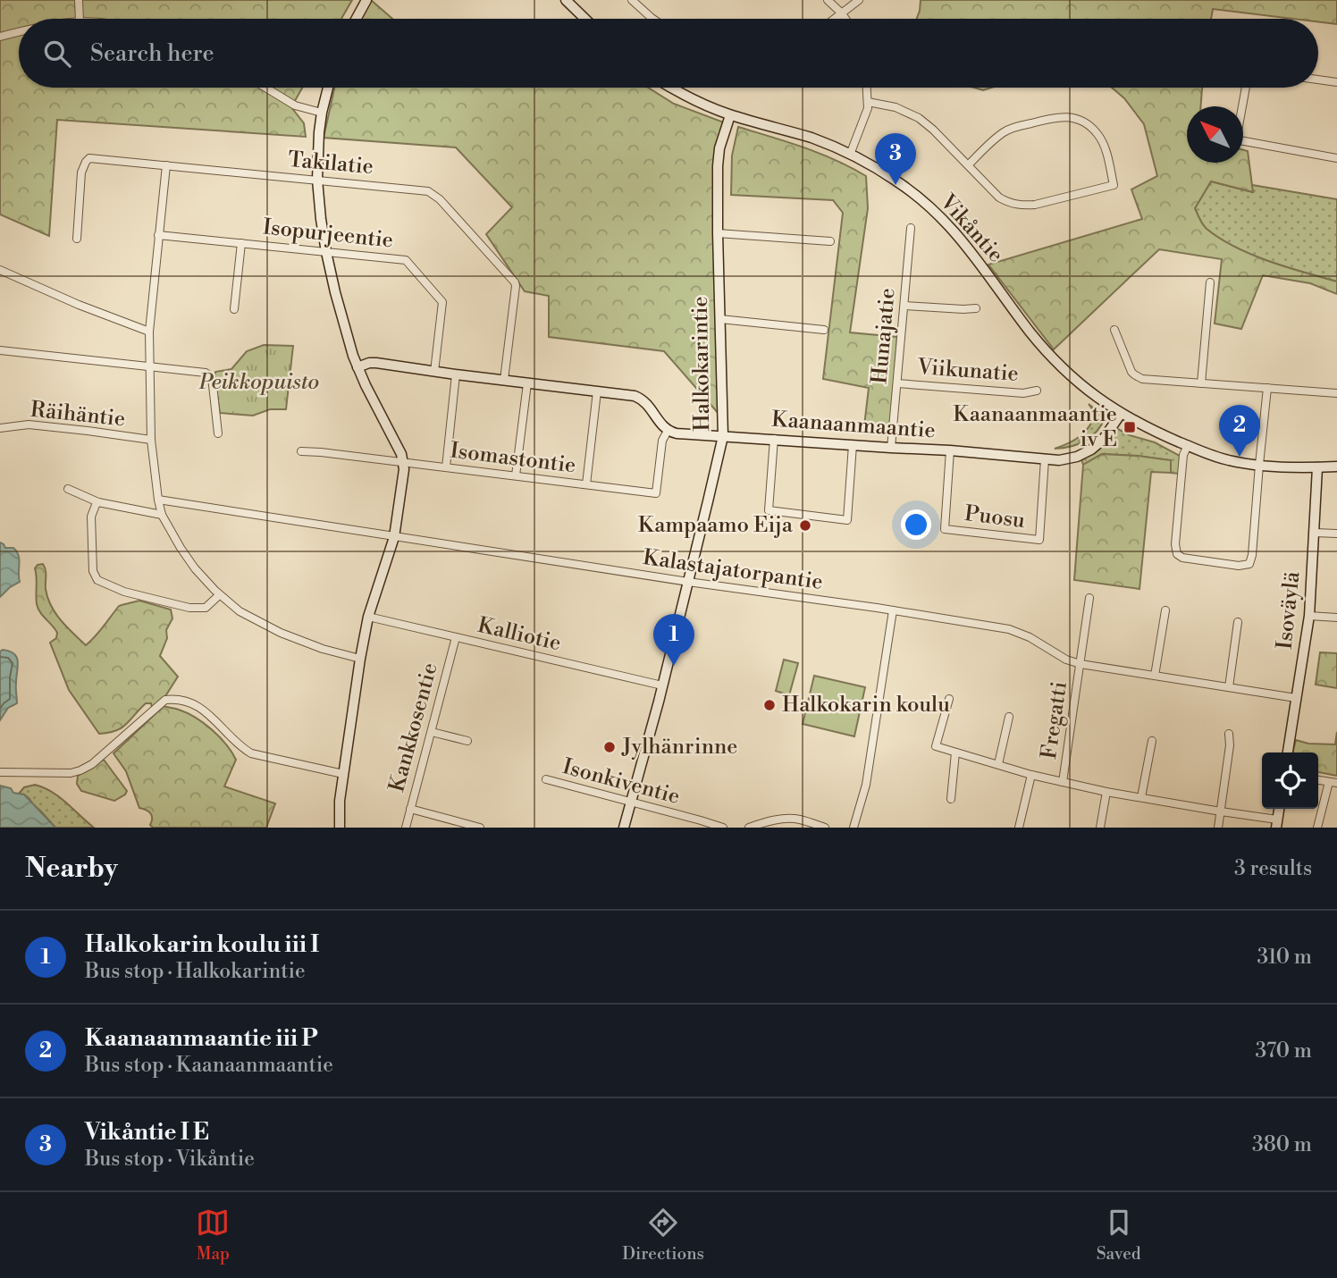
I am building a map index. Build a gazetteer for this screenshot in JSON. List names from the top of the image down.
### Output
{
  "streets": {
    "street": [
      "Takilatie",
      "Vikåntie",
      "Isopurjeentie",
      "Hunajatie",
      "Halkokarintie",
      "Viikunatie",
      "Räihäntie",
      "Kaanaanmaantie",
      "Isomastontie",
      "Puosu",
      "Kalastajatorpantie",
      "Isoväylä",
      "Kalliotie",
      "Fregatti",
      "Kankkosentie",
      "Isonkiventie"
    ]
  },
  "crossings": [
    ["Vikåntie", "Halkokarintie"],
    ["Vikåntie", "Kaanaanmaantie"],
    ["Hunajatie", "Viikunatie"],
    ["Hunajatie", "Kaanaanmaantie"],
    ["Halkokarintie", "Kaanaanmaantie"],
    ["Halkokarintie", "Kalastajatorpantie"],
    ["Halkokarintie", "Kalliotie"],
    ["Halkokarintie", "Isonkiventie"],
    ["Kaanaanmaantie", "Isomastontie"],
    ["Kaanaanmaantie", "Puosu"],
    ["Kalastajatorpantie", "Isoväylä"],
    ["Kalastajatorpantie", "Fregatti"],
    ["Kalliotie", "Kankkosentie"]
  ],
  "parks": ["Peikkopuisto"],
  "places": {
    "transit": ["Kaanaanmaantie iv E"],
    "other": ["Kampaamo Eija", "Halkokarin koulu", "Jylhänrinne"]
  },
  "north": "top left",
  "page": {
    "search": "Search here",
    "pins": ["3", "2", "1"],
    "heading": ["Nearby", "3 results"],
    "list": [
      {
        "mark": "1",
        "name": "Halkokarin koulu iii I",
        "note": "Bus stop · Halkokarintie",
        "value": "310 m"
      },
      {
        "mark": "2",
        "name": "Kaanaanmaantie iii P",
        "note": "Bus stop · Kaanaanmaantie",
        "value": "370 m"
      },
      {
        "mark": "3",
        "name": "Vikåntie I E",
        "note": "Bus stop · Vikåntie",
        "value": "380 m"
      }
    ],
    "nav": ["Map", "Directions", "Saved"]
  }
}
